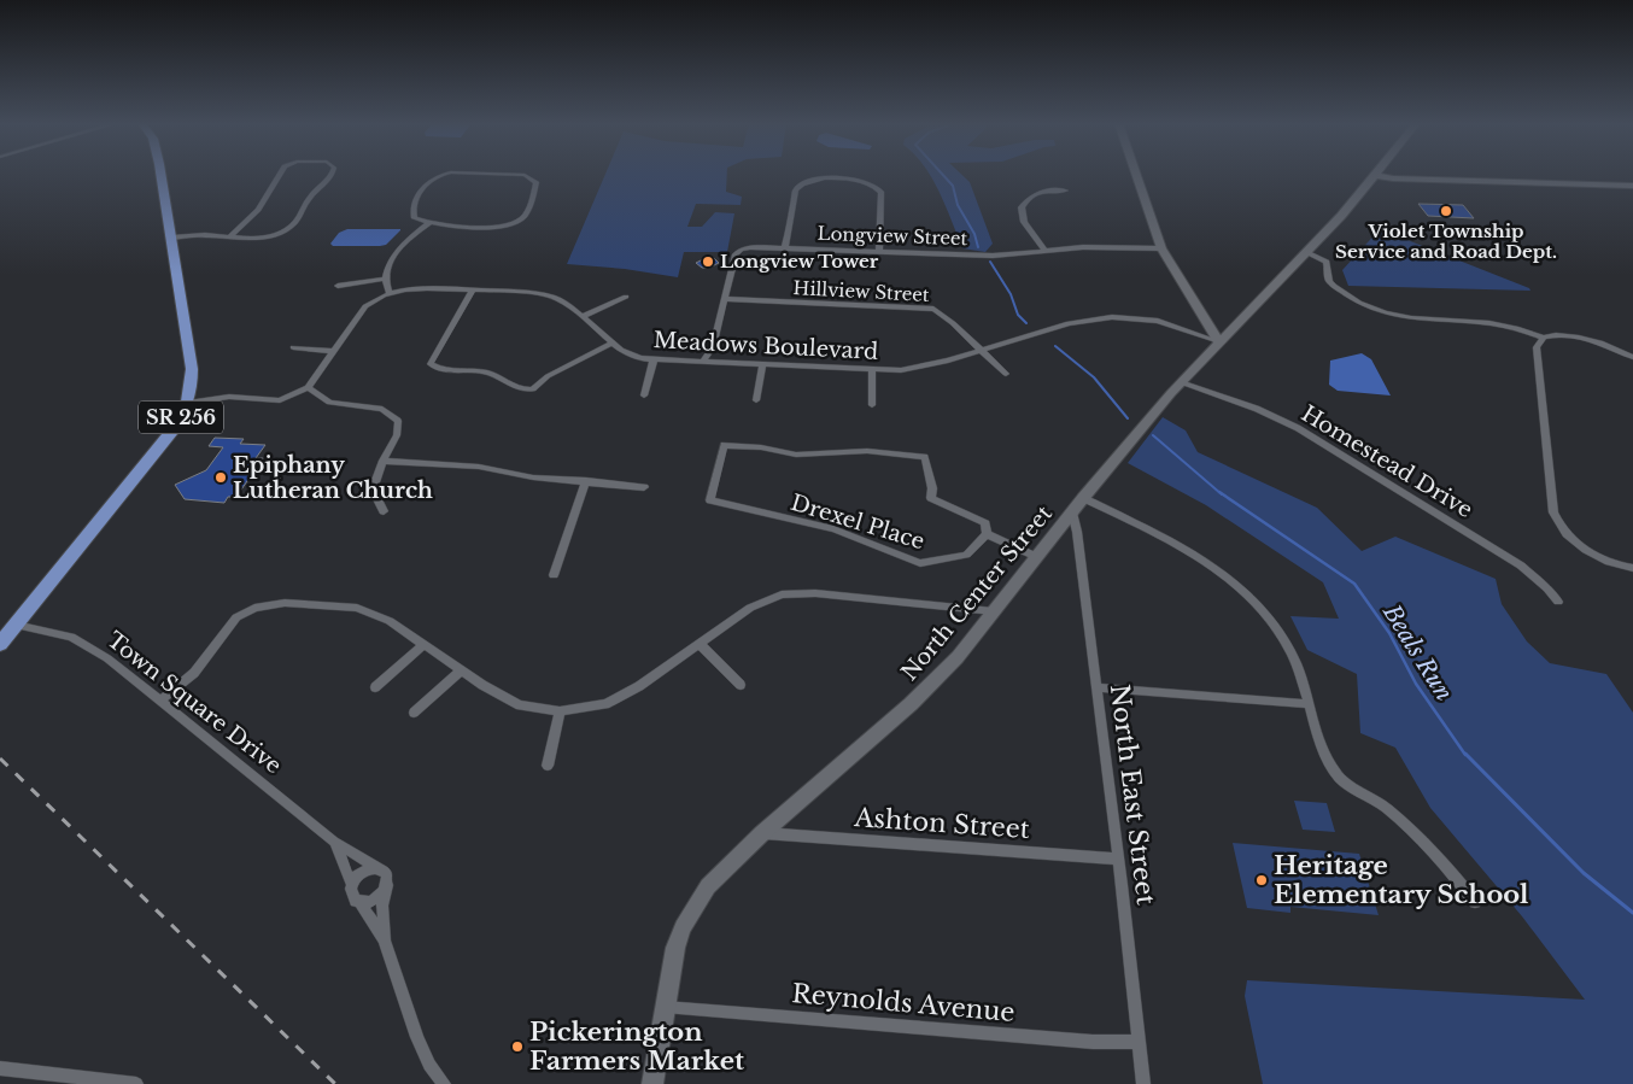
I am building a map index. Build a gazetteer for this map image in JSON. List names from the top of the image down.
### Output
{
  "streets": {
    "main road": ["SR 256", "North Center Street"],
    "street": [
      "Longview Street",
      "Hillview Street",
      "Meadows Boulevard",
      "Homestead Drive",
      "Drexel Place",
      "Town Square Drive",
      "North East Street",
      "Ashton Street",
      "Reynolds Avenue"
    ]
  },
  "crossings": [
    ["Longview Street", "Hillview Street"],
    ["Longview Street", "Meadows Boulevard"],
    ["Hillview Street", "Meadows Boulevard"],
    ["Meadows Boulevard", "SR 256"],
    ["Meadows Boulevard", "North Center Street"],
    ["SR 256", "Town Square Drive"],
    ["Homestead Drive", "North Center Street"],
    ["North Center Street", "North East Street"],
    ["North Center Street", "Ashton Street"],
    ["North Center Street", "Reynolds Avenue"],
    ["North East Street", "Ashton Street"],
    ["North East Street", "Reynolds Avenue"]
  ],
  "water": ["Beals Run"],
  "places": [
    "Violet Township Service and Road Dept.",
    "Longview Tower",
    "Epiphany Lutheran Church",
    "Heritage Elementary School",
    "Pickerington Farmers Market"
  ]
}
